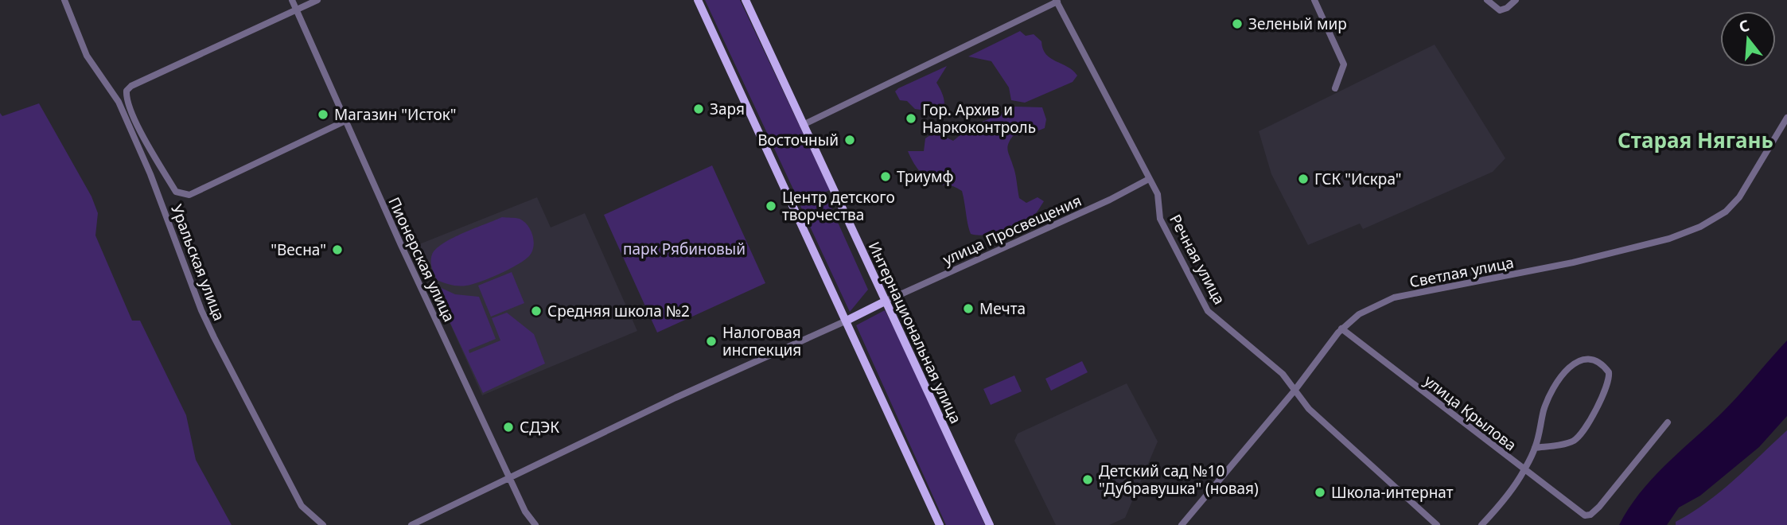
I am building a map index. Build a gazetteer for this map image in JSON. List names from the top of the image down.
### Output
{
  "streets": {
    "main road": ["Интернациональная улица"],
    "street": [
      "улица Просвещения",
      "Пионерская улица",
      "Речная улица",
      "Уральская улица",
      "Светлая улица",
      "улица Крылова"
    ]
  },
  "crossings": [
    ["улица Просвещения", "Речная улица"],
    ["улица Просвещения", "Интернациональная улица"],
    ["Речная улица", "Светлая улица"],
    ["Светлая улица", "улица Крылова"]
  ],
  "districts": ["Старая Нягань"],
  "parks": ["парк Рябиновый"],
  "places": [
    "Зеленый мир",
    "Заря",
    "Магазин \"Исток\"",
    "Гор. Архив и Наркоконтроль",
    "Восточный",
    "Триумф",
    "ГСК \"Искра\"",
    "Центр детского творчества",
    "\"Весна\"",
    "Мечта",
    "Средняя школа №2",
    "Налоговая инспекция",
    "СДЭК",
    "Детский сад №10 \"Дубравушка\" (новая)",
    "Школа-интернат"
  ],
  "north": "top"
}
